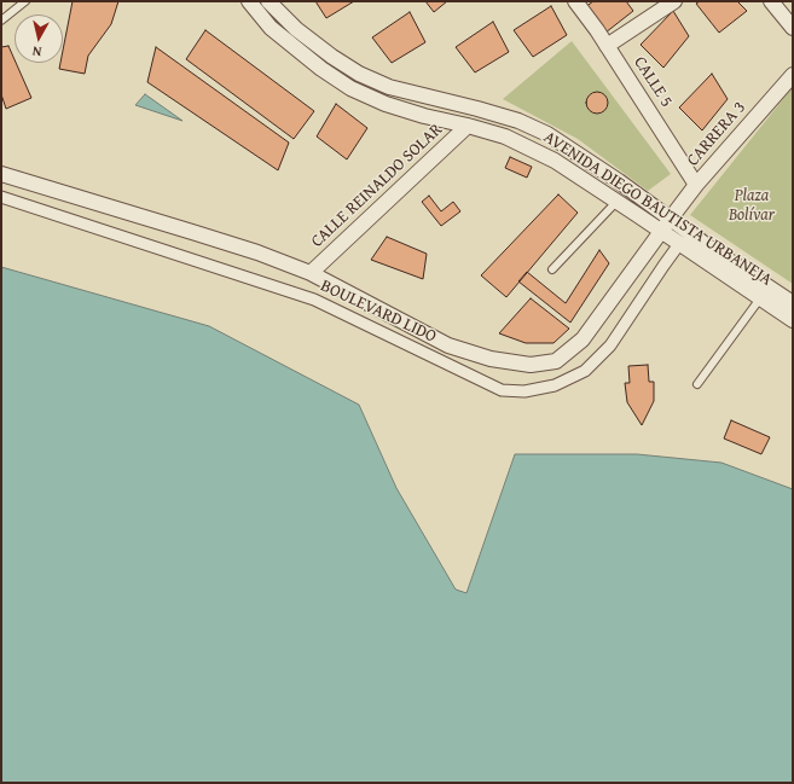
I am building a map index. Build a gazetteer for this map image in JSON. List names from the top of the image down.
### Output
{
  "streets": {
    "street": [
      "CALLE 5",
      "CARRERA 3",
      "CALLE REINALDO SOLAR",
      "AVENIDA DIEGO BAUTISTA URBANEJA",
      "BOULEVARD LIDO"
    ]
  },
  "crossings": [
    ["CALLE 5", "CARRERA 3"],
    ["CARRERA 3", "AVENIDA DIEGO BAUTISTA URBANEJA"],
    ["CARRERA 3", "BOULEVARD LIDO"],
    ["CALLE REINALDO SOLAR", "AVENIDA DIEGO BAUTISTA URBANEJA"],
    ["CALLE REINALDO SOLAR", "BOULEVARD LIDO"],
    ["AVENIDA DIEGO BAUTISTA URBANEJA", "BOULEVARD LIDO"]
  ],
  "parks": ["Plaza Bolívar"],
  "north": "bottom"
}
